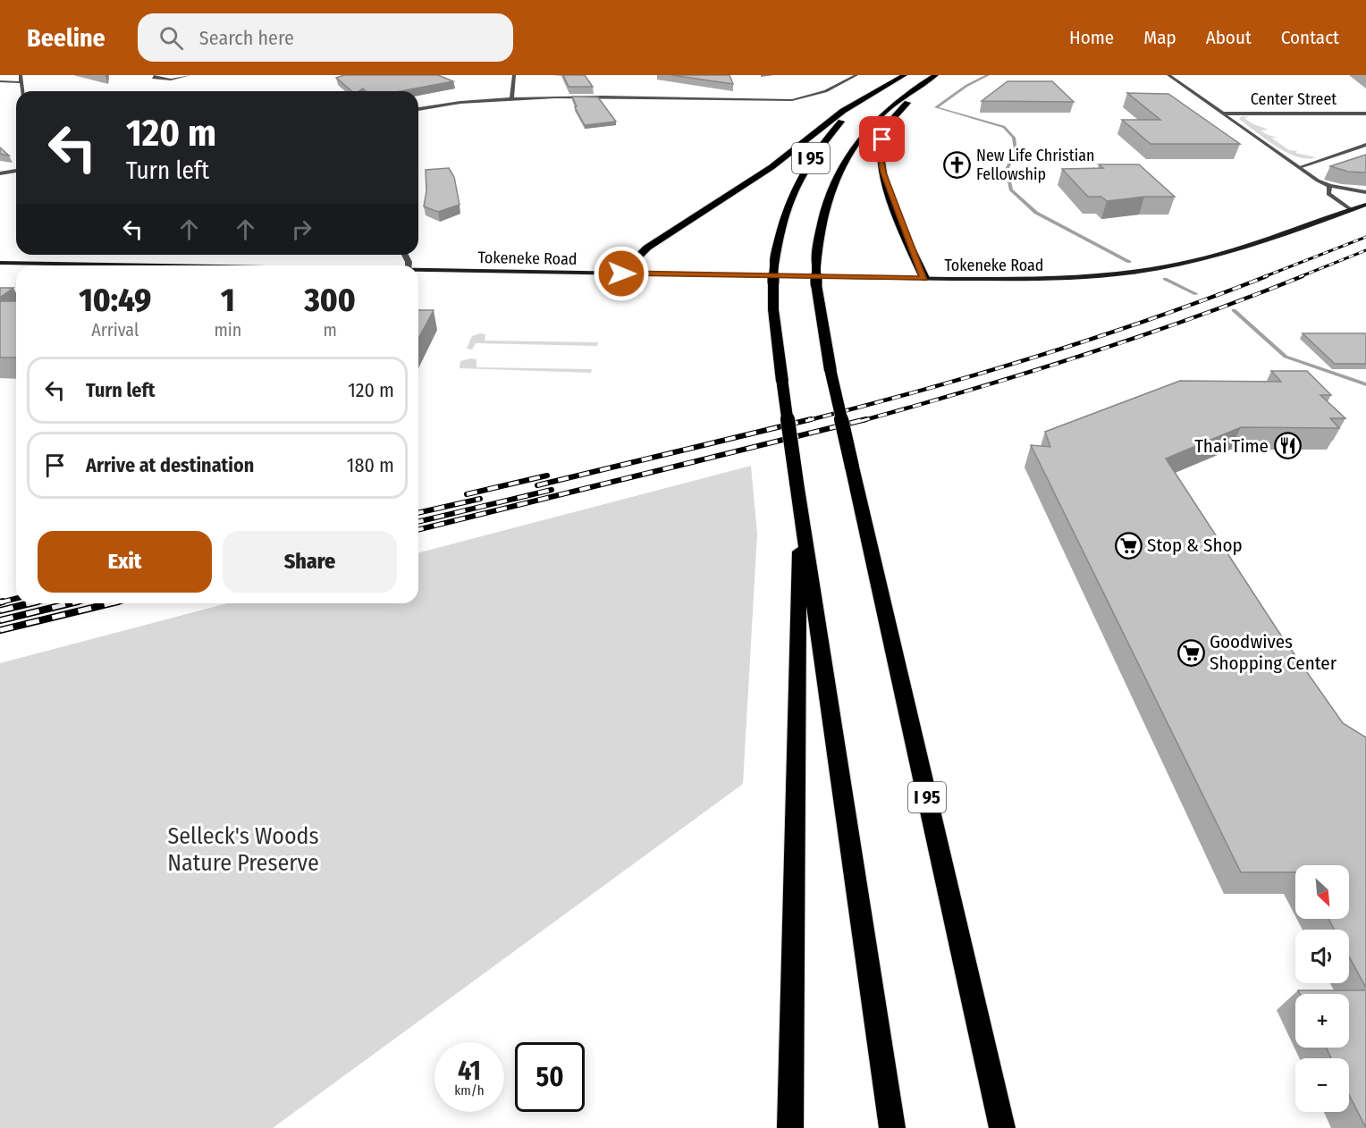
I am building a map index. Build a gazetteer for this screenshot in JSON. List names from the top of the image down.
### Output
{
  "streets": {
    "highway": ["I 95"],
    "main road": ["Tokeneke Road"],
    "street": ["Center Street"]
  },
  "parks": ["Selleck's Woods Nature Preserve"],
  "places": {
    "church": ["New Life Christian Fellowship"],
    "restaurant": ["Thai Time"],
    "supermarket": ["Stop & Shop", "Goodwives Shopping Center"]
  },
  "north": "bottom right",
  "page": {
    "header": "Beeline",
    "search": "Search here",
    "nav": [
      "Home",
      "Map",
      "About",
      "Contact"
    ],
    "turn": ["120 m", "Turn left"],
    "eta": [
      "10:49",
      "Arrival",
      "1",
      "min",
      "300",
      "m"
    ],
    "list": [
      {
        "name": "Turn left",
        "value": "120 m"
      },
      {
        "name": "Arrive at destination",
        "value": "180 m"
      }
    ],
    "buttons": ["Exit", "Share"],
    "map_buttons": ["+", "−"],
    "speed": "41 km/h",
    "limit": "50"
  }
}
